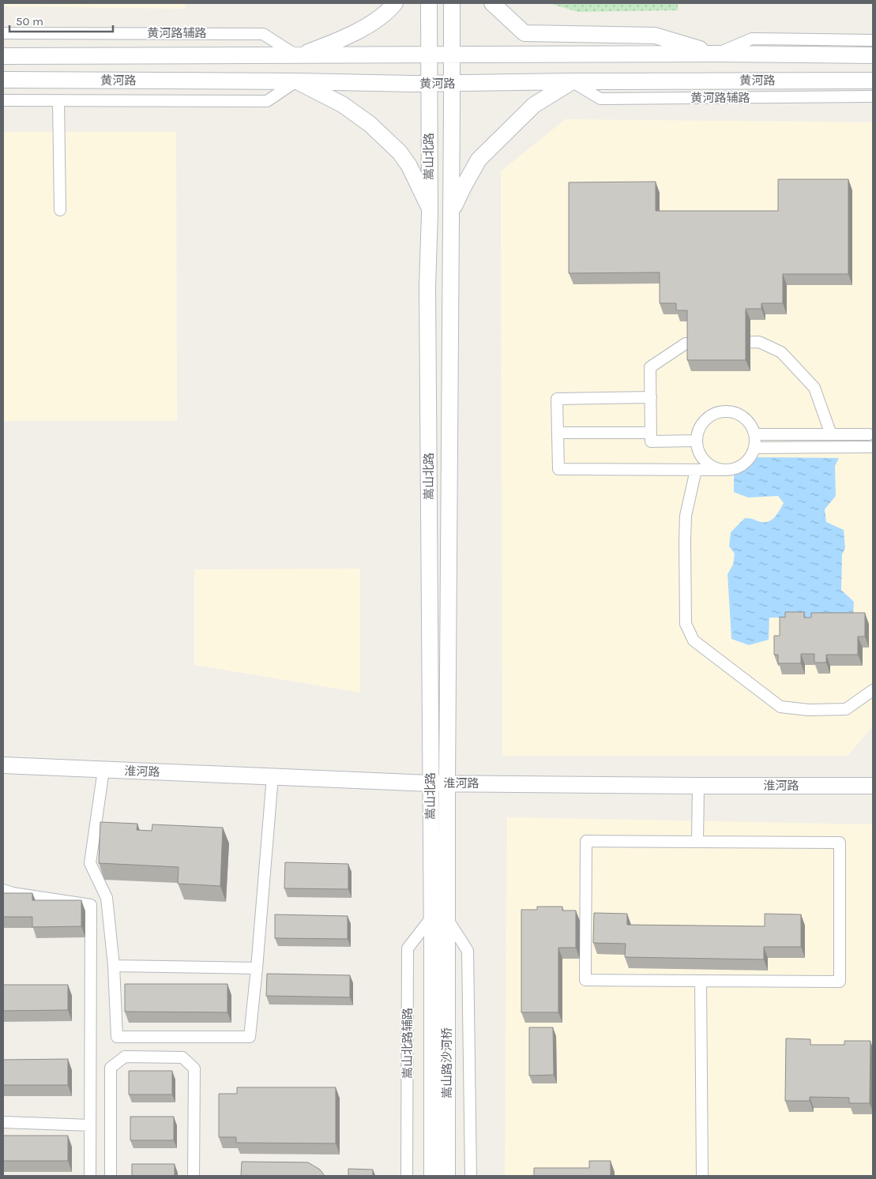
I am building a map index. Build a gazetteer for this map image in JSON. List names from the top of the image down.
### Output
{
  "streets": {
    "main road": [
      "黄河路",
      "嵩山北路",
      "淮河路",
      "嵩山路沙河桥"
    ],
    "street": ["黄河路辅路", "嵩山北路辅路"]
  },
  "crossings": [
    ["黄河路辅路", "黄河路"],
    ["黄河路", "嵩山北路"],
    ["嵩山北路", "淮河路"],
    ["嵩山北路", "嵩山北路辅路"],
    ["嵩山北路", "嵩山路沙河桥"]
  ],
  "scale_bar": "50 m"
}
